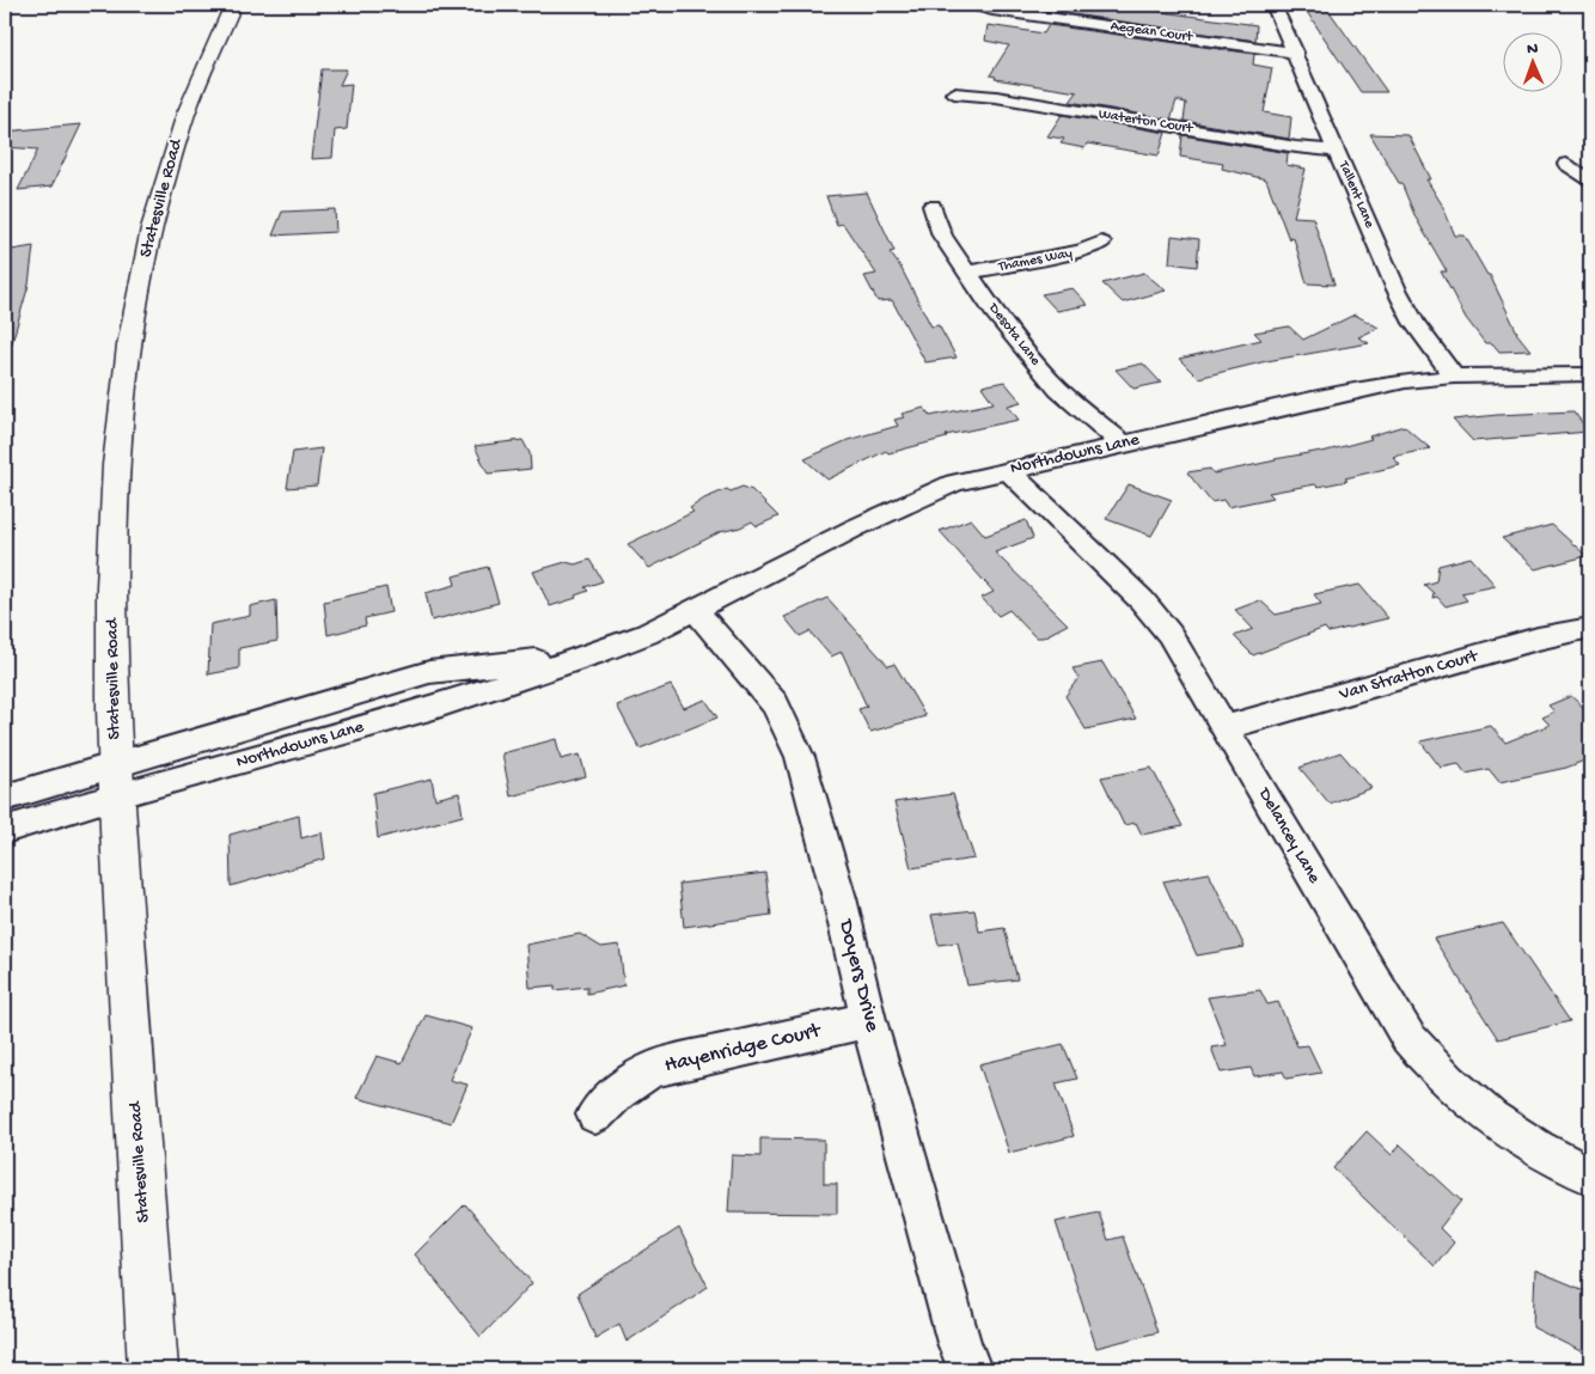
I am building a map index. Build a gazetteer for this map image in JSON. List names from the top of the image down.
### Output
{
  "streets": {
    "main road": ["Statesville Road"],
    "street": [
      "Aegean Court",
      "Waterton Court",
      "Tallent Lane",
      "Thames Way",
      "Desota Lane",
      "Northdowns Lane",
      "Van Stratton Court",
      "Delancey Lane",
      "Doyers Drive",
      "Hayenridge Court"
    ]
  },
  "crossings": [
    ["Aegean Court", "Tallent Lane"],
    ["Waterton Court", "Tallent Lane"],
    ["Tallent Lane", "Northdowns Lane"],
    ["Statesville Road", "Northdowns Lane"],
    ["Thames Way", "Desota Lane"],
    ["Desota Lane", "Northdowns Lane"],
    ["Northdowns Lane", "Delancey Lane"],
    ["Northdowns Lane", "Doyers Drive"],
    ["Van Stratton Court", "Delancey Lane"],
    ["Doyers Drive", "Hayenridge Court"]
  ],
  "north": "top"
}
